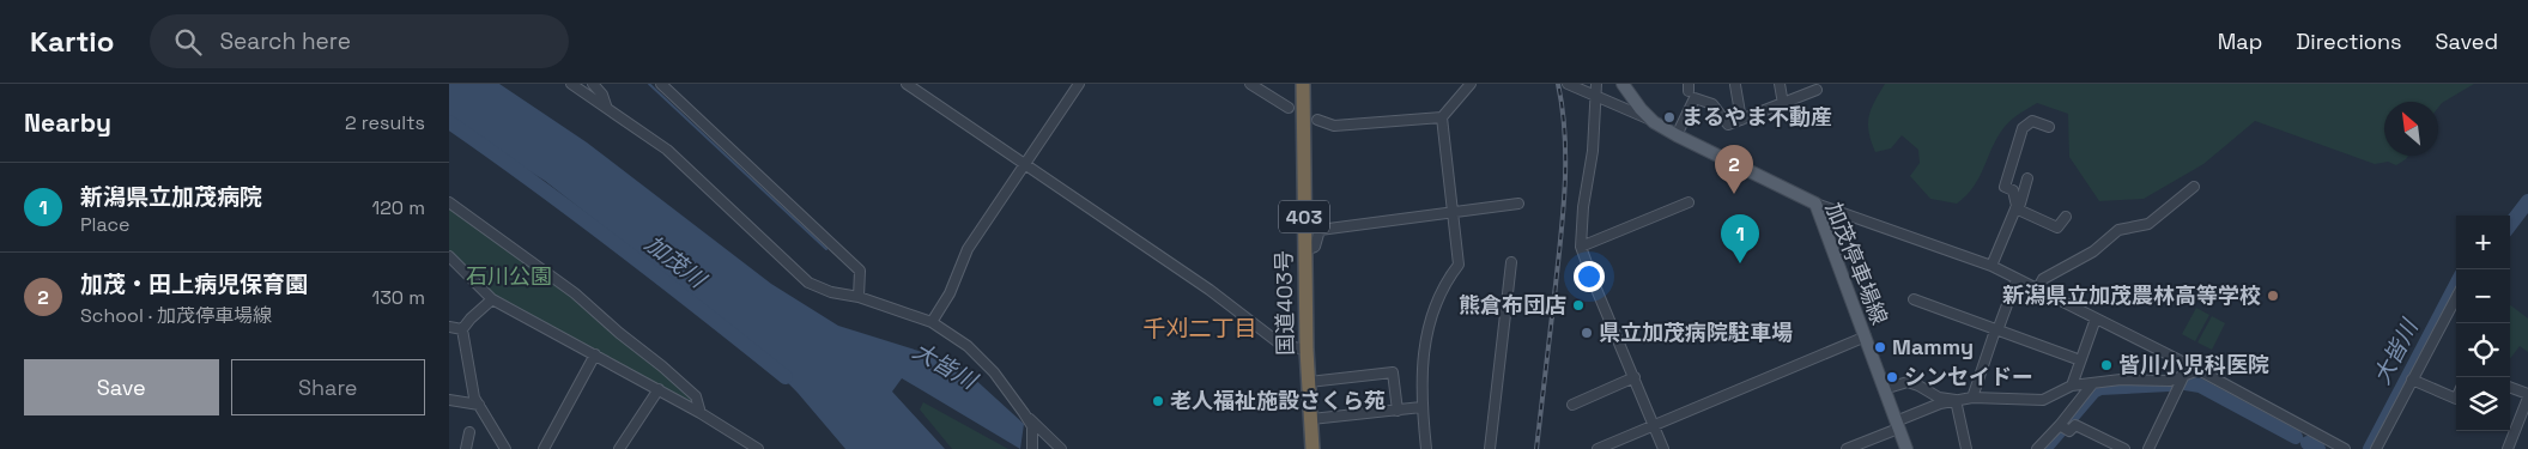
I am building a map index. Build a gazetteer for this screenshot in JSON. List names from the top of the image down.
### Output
{
  "streets": {
    "highway": ["403", "国道403号"],
    "main road": ["加茂停車場線"]
  },
  "districts": ["千刈二丁目"],
  "water": ["加茂川", "大皆川"],
  "parks": ["石川公園"],
  "places": [
    "まるやま不動産",
    "新潟県立加茂農林高等学校",
    "熊倉布団店",
    "県立加茂病院駐車場",
    "Mammy",
    "皆川小児科医院",
    "シンセイドー",
    "老人福祉施設さくら苑"
  ],
  "north": "top left",
  "page": {
    "header": "Kartio",
    "search": "Search here",
    "nav": ["Map", "Directions", "Saved"],
    "heading": ["Nearby", "2 results"],
    "pins": ["2", "1"],
    "list": [
      {
        "mark": "1",
        "name": "新潟県立加茂病院",
        "note": "Place",
        "value": "120 m"
      },
      {
        "mark": "2",
        "name": "加茂・田上病児保育園",
        "note": "School · 加茂停車場線",
        "value": "130 m"
      }
    ],
    "map_buttons": ["+", "−"],
    "buttons": ["Save", "Share"]
  }
}
